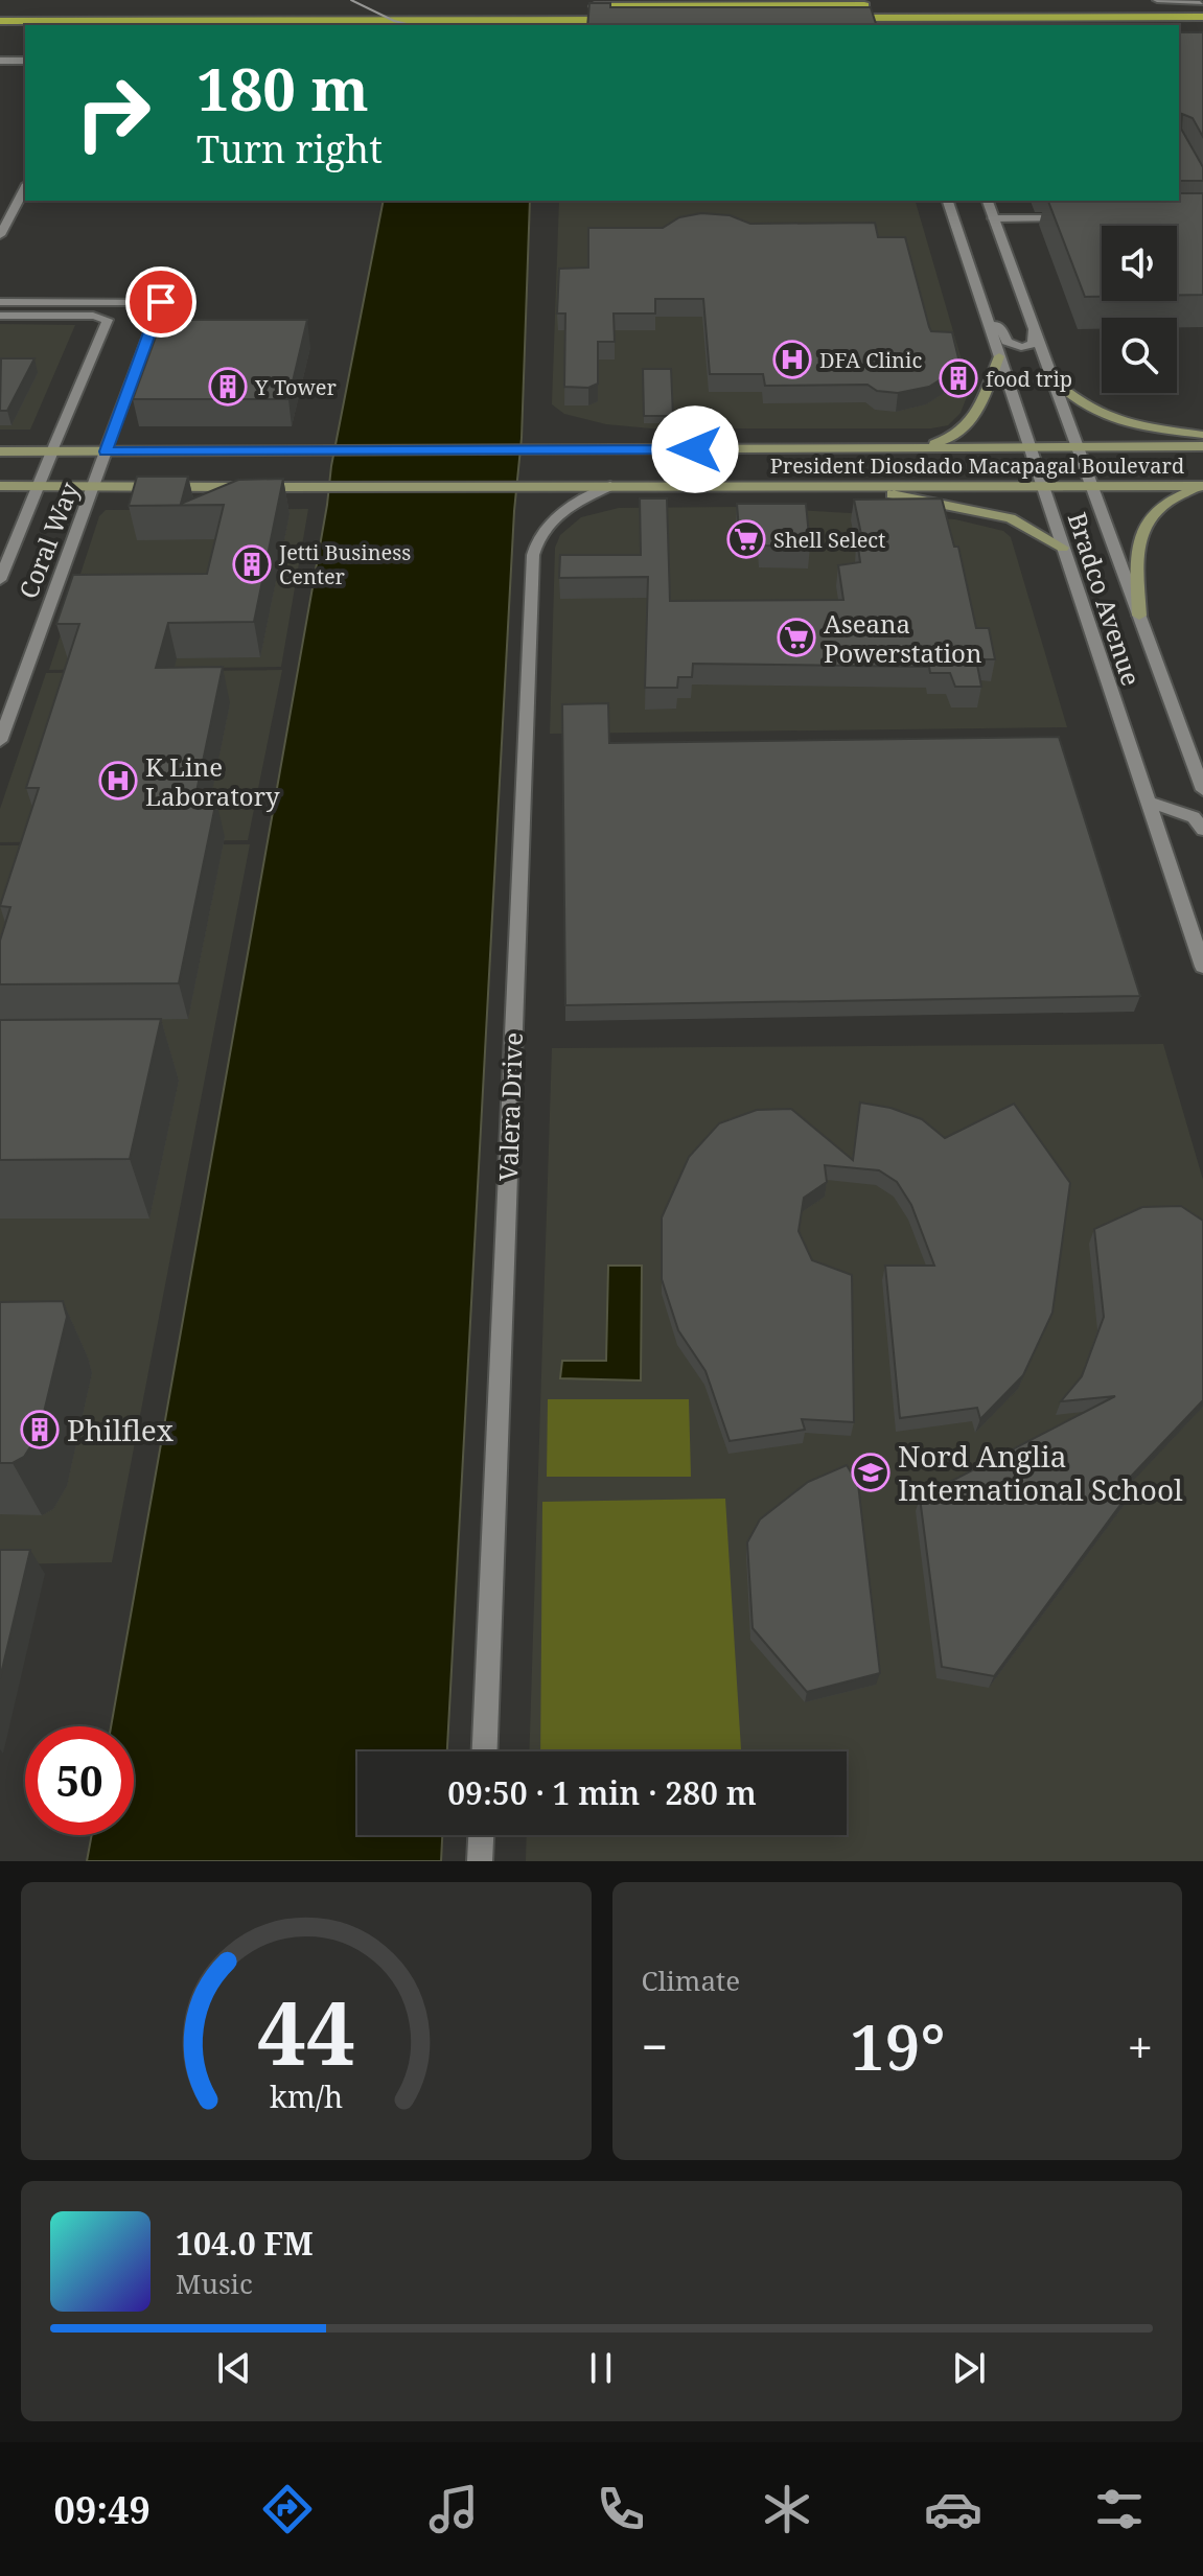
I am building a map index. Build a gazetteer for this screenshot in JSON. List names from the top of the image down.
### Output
{
  "streets": {
    "main road": ["President Diosdado Macapagal Boulevard"],
    "street": ["Coral Way", "Bradco Avenue", "Valera Drive"]
  },
  "crossings": [
    ["President Diosdado Macapagal Boulevard", "Coral Way"],
    ["President Diosdado Macapagal Boulevard", "Bradco Avenue"],
    ["President Diosdado Macapagal Boulevard", "Valera Drive"]
  ],
  "places": {
    "hospital": ["DFA Clinic", "K Line Laboratory"],
    "building": [
      "food trip",
      "Y Tower",
      "Jetti Business Center",
      "Philflex"
    ],
    "supermarket": ["Shell Select", "Aseana Powerstation"],
    "school or university": ["Nord Anglia International School"]
  },
  "page": {
    "turn": ["180 m", "Turn right"],
    "limit": "50",
    "trip": "09:50 · 1 min · 280 m",
    "tile": "Climate",
    "heat": ["−", "19°", "+"],
    "song": ["104.0 FM", "Music"],
    "tabs": "09:49",
    "gauge": ["44", "km/h"]
  }
}
